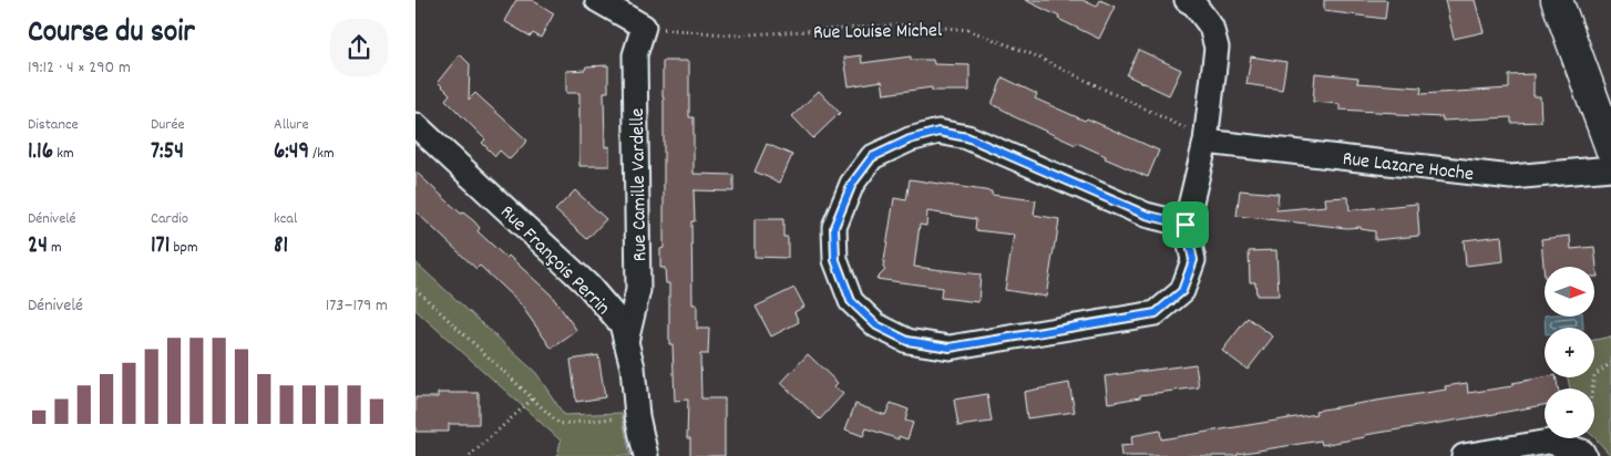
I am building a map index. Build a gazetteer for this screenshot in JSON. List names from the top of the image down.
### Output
{
  "streets": {
    "street": ["Rue Lazare Hoche", "Rue Camille Vardelle", "Rue François Perrin"],
    "path": ["Rue Louise Michel"]
  },
  "crossings": [
    ["Rue Louise Michel", "Rue Lazare Hoche"],
    ["Rue Louise Michel", "Rue Camille Vardelle"],
    ["Rue Camille Vardelle", "Rue François Perrin"]
  ],
  "north": "right",
  "page": {
    "heading": ["Course du soir", "19:12 · 4 × 290 m"],
    "stats": [
      ["Distance", "1.16 km"],
      ["Durée", "7:54"],
      ["Allure", "6:49 /km"],
      ["Dénivelé", "24 m"],
      ["Cardio", "171 bpm"],
      ["kcal", "81"]
    ],
    "map_buttons": ["+", "−"],
    "chart": ["Dénivelé", "173–179 m"]
  }
}
